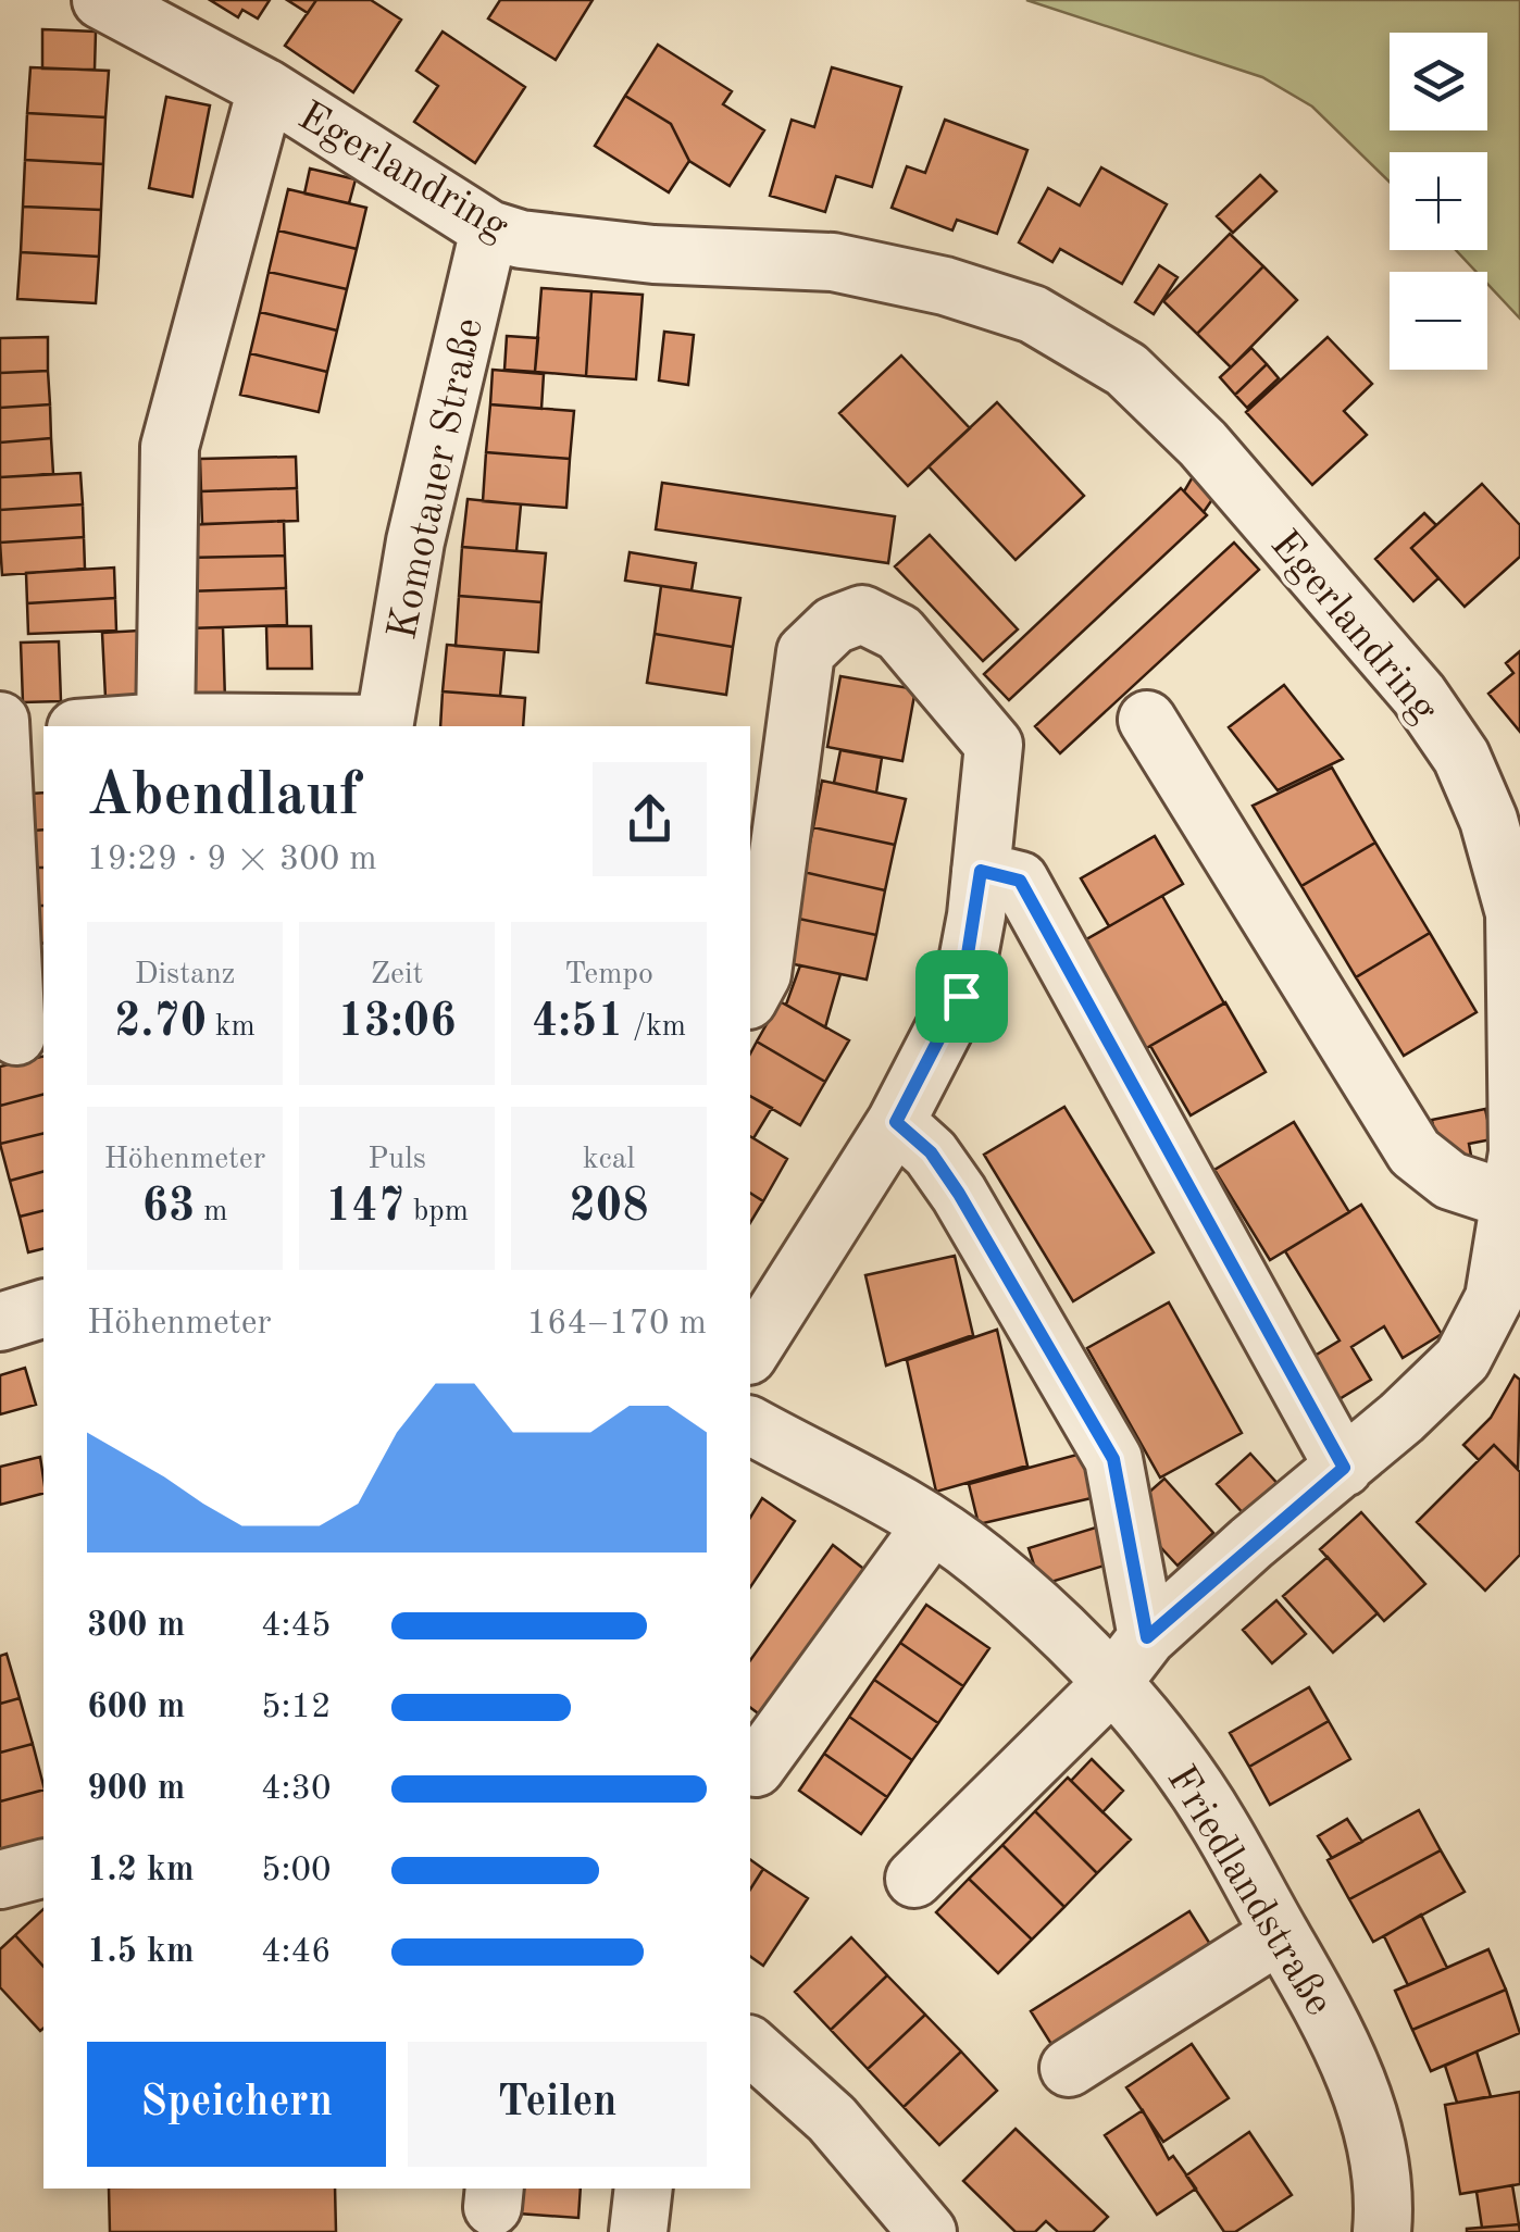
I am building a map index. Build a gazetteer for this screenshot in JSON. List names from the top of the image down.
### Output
{
  "streets": {
    "street": ["Egerlandring", "Komotauer Straße", "Friedlandstraße"]
  },
  "crossings": [
    ["Egerlandring", "Komotauer Straße"],
    ["Egerlandring", "Friedlandstraße"]
  ],
  "page": {
    "map_buttons": ["+", "−"],
    "heading": ["Abendlauf", "19:29 · 9 × 300 m"],
    "stats": [
      ["Distanz", "2.70 km"],
      ["Zeit", "13:06"],
      ["Tempo", "4:51 /km"],
      ["Höhenmeter", "63 m"],
      ["Puls", "147 bpm"],
      ["kcal", "208"]
    ],
    "chart": ["Höhenmeter", "164–170 m"],
    "list": [
      {
        "name": "300 m",
        "note": "4:45"
      },
      {
        "name": "600 m",
        "note": "5:12"
      },
      {
        "name": "900 m",
        "note": "4:30"
      },
      {
        "name": "1.2 km",
        "note": "5:00"
      },
      {
        "name": "1.5 km",
        "note": "4:46"
      }
    ],
    "buttons": ["Speichern", "Teilen"]
  }
}
